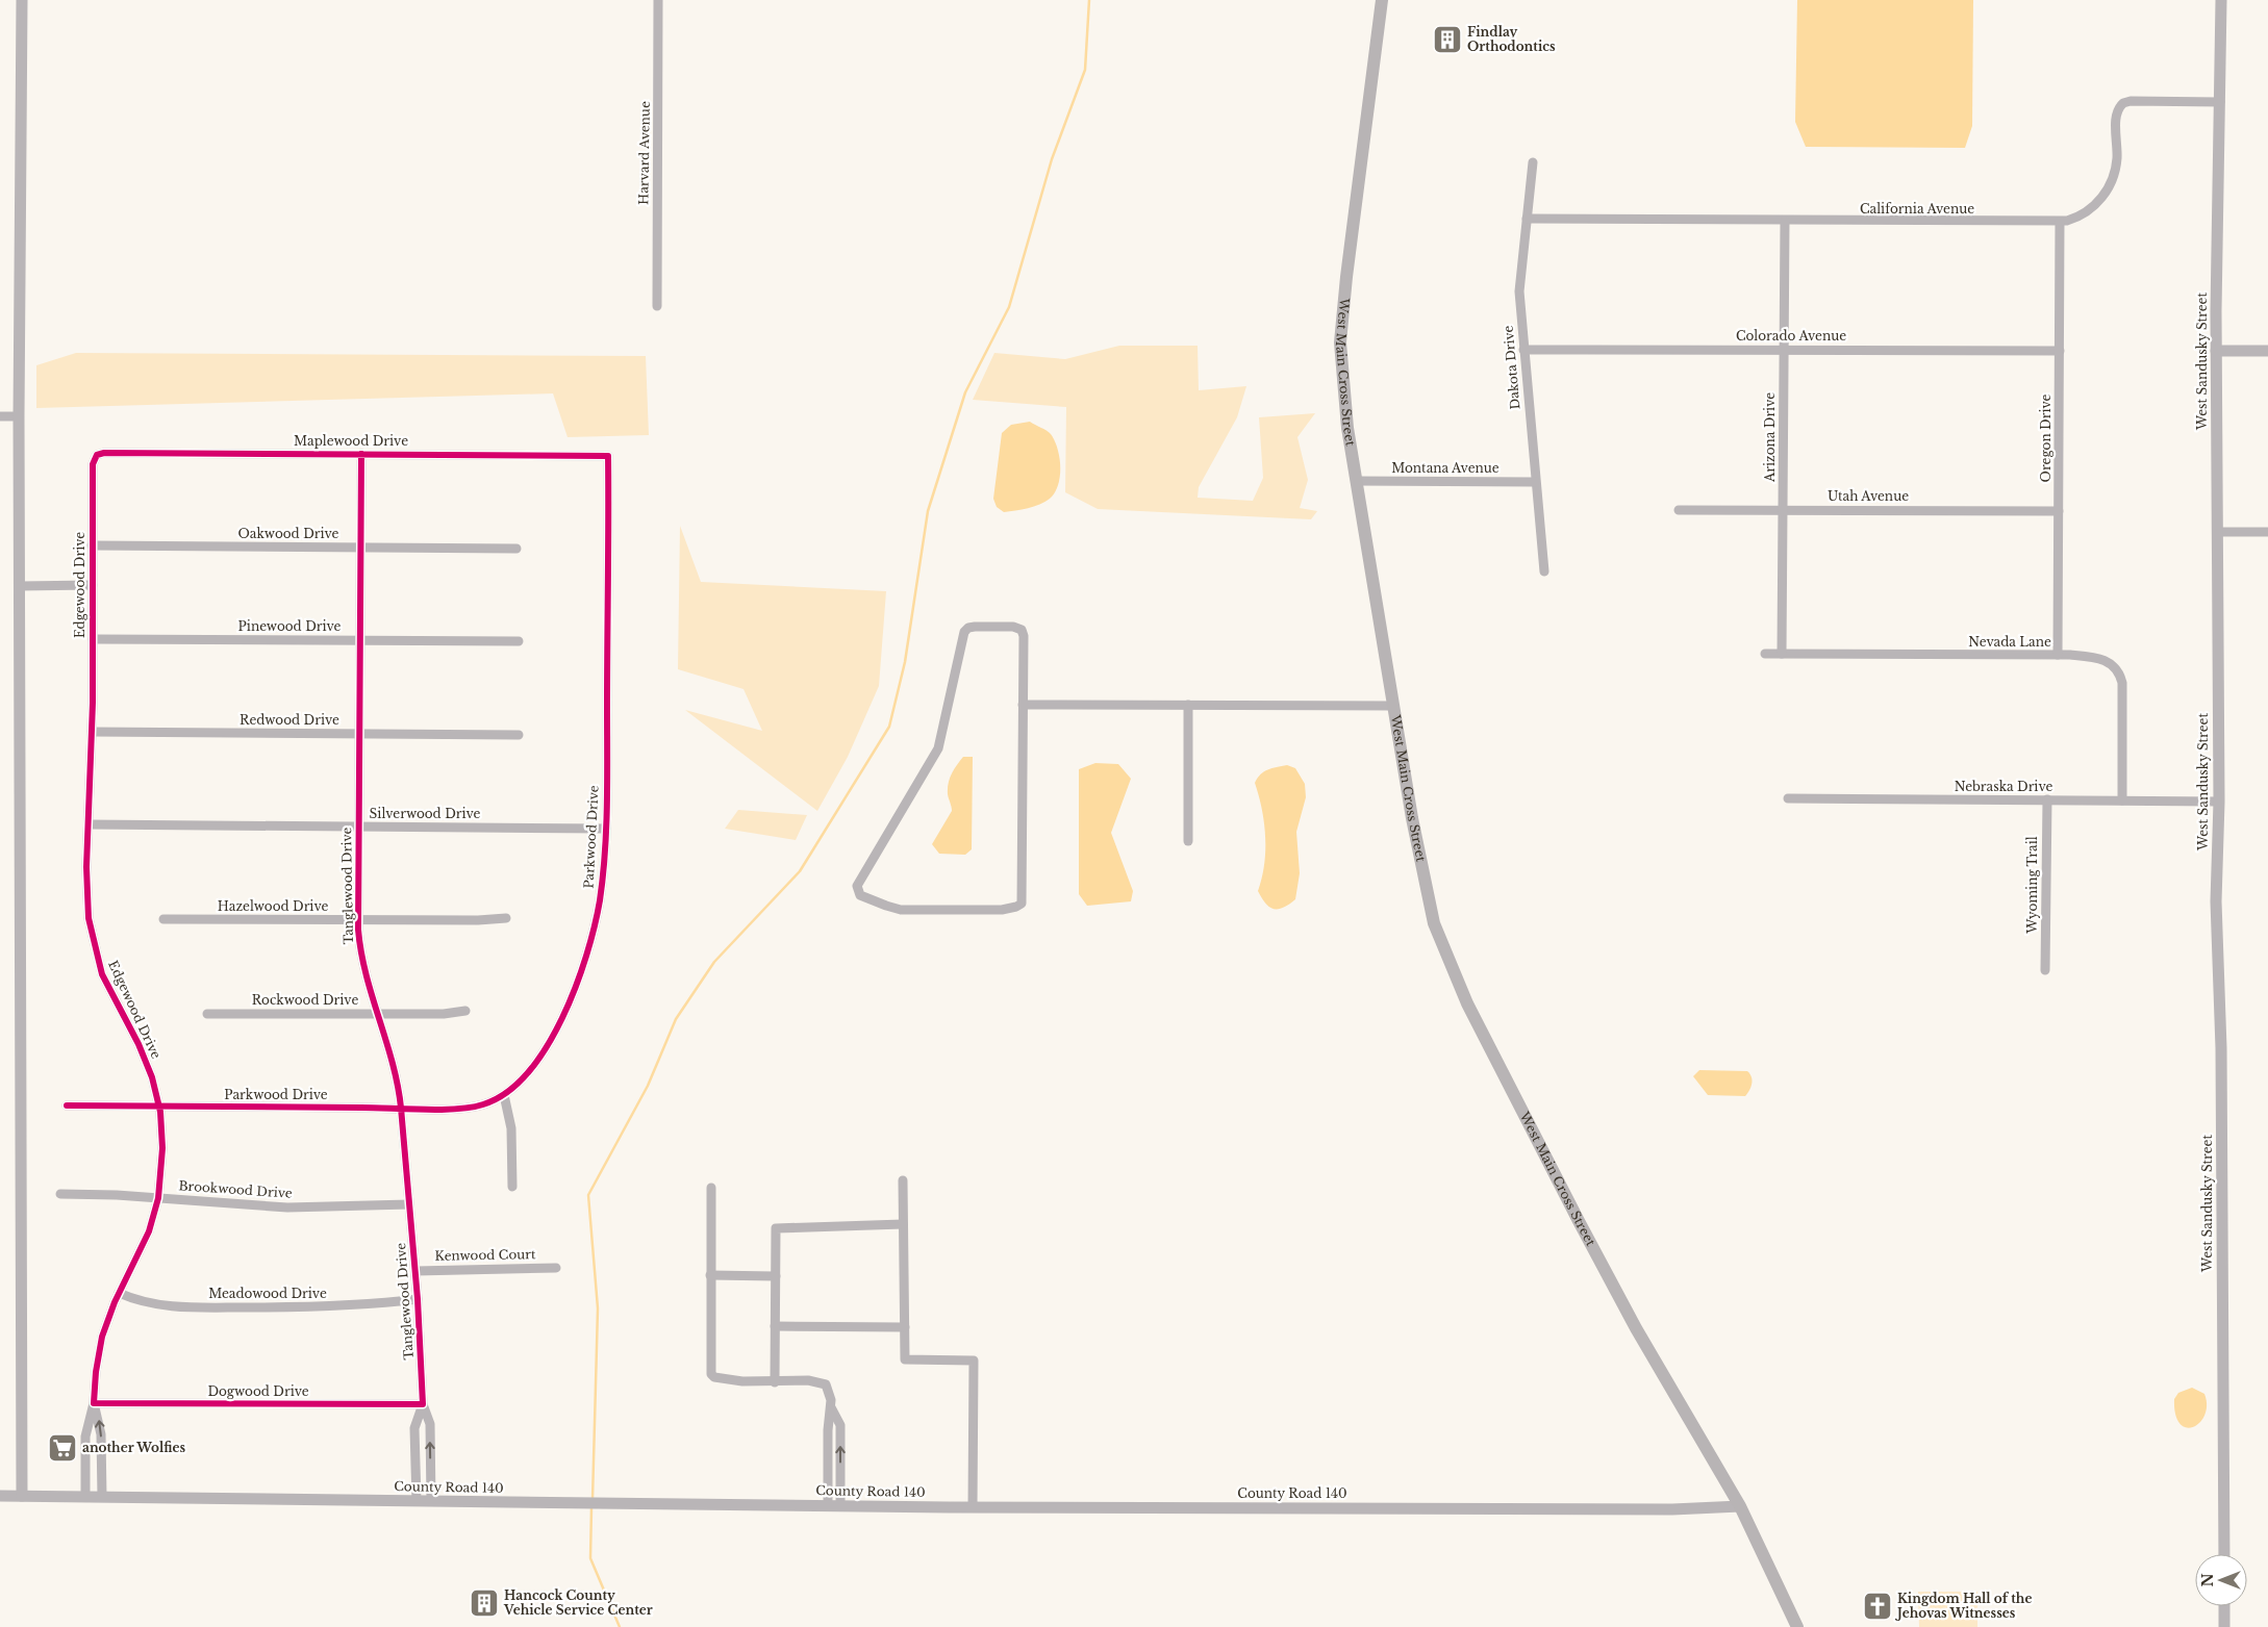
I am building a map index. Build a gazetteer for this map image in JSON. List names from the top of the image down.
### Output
{
  "streets": {
    "main road": ["West Main Cross Street"],
    "street": [
      "Harvard Avenue",
      "California Avenue",
      "Colorado Avenue",
      "West Sandusky Street",
      "Dakota Drive",
      "Arizona Drive",
      "Oregon Drive",
      "Maplewood Drive",
      "Montana Avenue",
      "Utah Avenue",
      "Oakwood Drive",
      "Edgewood Drive",
      "Pinewood Drive",
      "Nevada Lane",
      "Redwood Drive",
      "Nebraska Drive",
      "Silverwood Drive",
      "Parkwood Drive",
      "Wyoming Trail",
      "Tanglewood Drive",
      "Hazelwood Drive",
      "Rockwood Drive",
      "Brookwood Drive",
      "Kenwood Court",
      "Meadowood Drive",
      "Dogwood Drive",
      "County Road 140"
    ]
  },
  "crossings": [
    ["California Avenue", "West Sandusky Street"],
    ["California Avenue", "Dakota Drive"],
    ["California Avenue", "Arizona Drive"],
    ["California Avenue", "Oregon Drive"],
    ["Colorado Avenue", "Dakota Drive"],
    ["Colorado Avenue", "Arizona Drive"],
    ["Colorado Avenue", "Oregon Drive"],
    ["West Sandusky Street", "Nebraska Drive"],
    ["Dakota Drive", "Montana Avenue"],
    ["West Main Cross Street", "Montana Avenue"],
    ["West Main Cross Street", "County Road 140"],
    ["Arizona Drive", "Utah Avenue"],
    ["Arizona Drive", "Nevada Lane"],
    ["Oregon Drive", "Utah Avenue"],
    ["Oregon Drive", "Nevada Lane"],
    ["Maplewood Drive", "Edgewood Drive"],
    ["Maplewood Drive", "Parkwood Drive"],
    ["Maplewood Drive", "Tanglewood Drive"],
    ["Oakwood Drive", "Edgewood Drive"],
    ["Oakwood Drive", "Tanglewood Drive"],
    ["Edgewood Drive", "Pinewood Drive"],
    ["Edgewood Drive", "Redwood Drive"],
    ["Edgewood Drive", "Silverwood Drive"],
    ["Edgewood Drive", "Parkwood Drive"],
    ["Edgewood Drive", "Brookwood Drive"],
    ["Edgewood Drive", "Meadowood Drive"],
    ["Edgewood Drive", "Dogwood Drive"],
    ["Edgewood Drive", "County Road 140"],
    ["Pinewood Drive", "Tanglewood Drive"],
    ["Nevada Lane", "Nebraska Drive"],
    ["Redwood Drive", "Tanglewood Drive"],
    ["Nebraska Drive", "Wyoming Trail"],
    ["Silverwood Drive", "Parkwood Drive"],
    ["Silverwood Drive", "Tanglewood Drive"],
    ["Parkwood Drive", "Tanglewood Drive"],
    ["Tanglewood Drive", "Hazelwood Drive"],
    ["Tanglewood Drive", "Rockwood Drive"],
    ["Tanglewood Drive", "Brookwood Drive"],
    ["Tanglewood Drive", "Kenwood Court"],
    ["Tanglewood Drive", "Meadowood Drive"],
    ["Tanglewood Drive", "Dogwood Drive"],
    ["Tanglewood Drive", "County Road 140"]
  ],
  "places": {
    "building": ["Findlay Orthodontics", "Hancock County Vehicle Service Center"],
    "supermarket": ["another Wolfies"],
    "church": ["Kingdom Hall of the Jehovas Witnesses"]
  },
  "north": "left"
}
